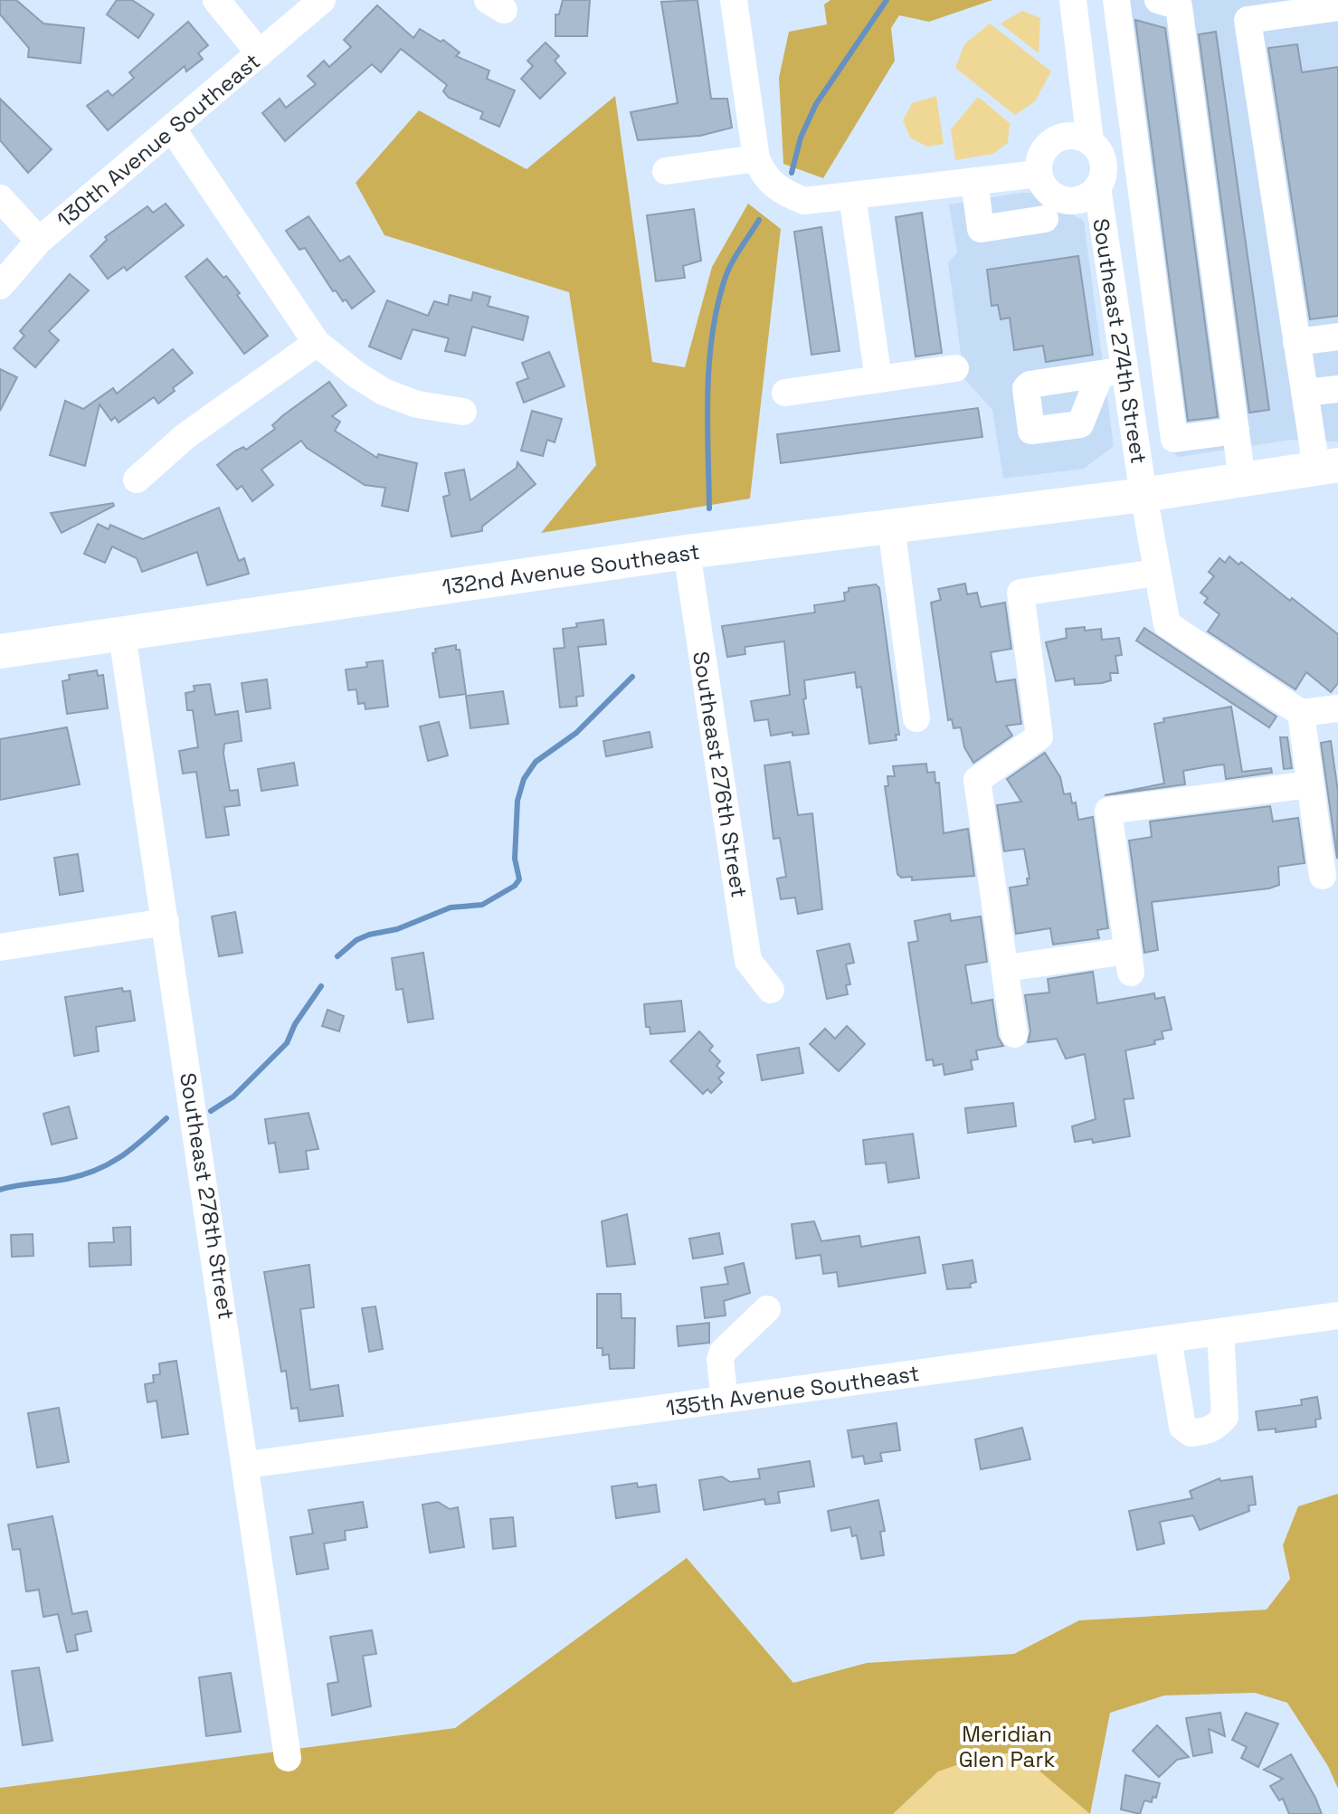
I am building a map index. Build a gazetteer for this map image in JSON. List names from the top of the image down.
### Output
{
  "streets": {
    "main road": ["132nd Avenue Southeast"],
    "street": [
      "130th Avenue Southeast",
      "Southeast 274th Street",
      "Southeast 276th Street",
      "Southeast 278th Street",
      "135th Avenue Southeast"
    ]
  },
  "crossings": [
    ["Southeast 274th Street", "132nd Avenue Southeast"],
    ["132nd Avenue Southeast", "Southeast 276th Street"],
    ["132nd Avenue Southeast", "Southeast 278th Street"],
    ["Southeast 278th Street", "135th Avenue Southeast"]
  ],
  "parks": ["Meridian Glen Park"]
}
